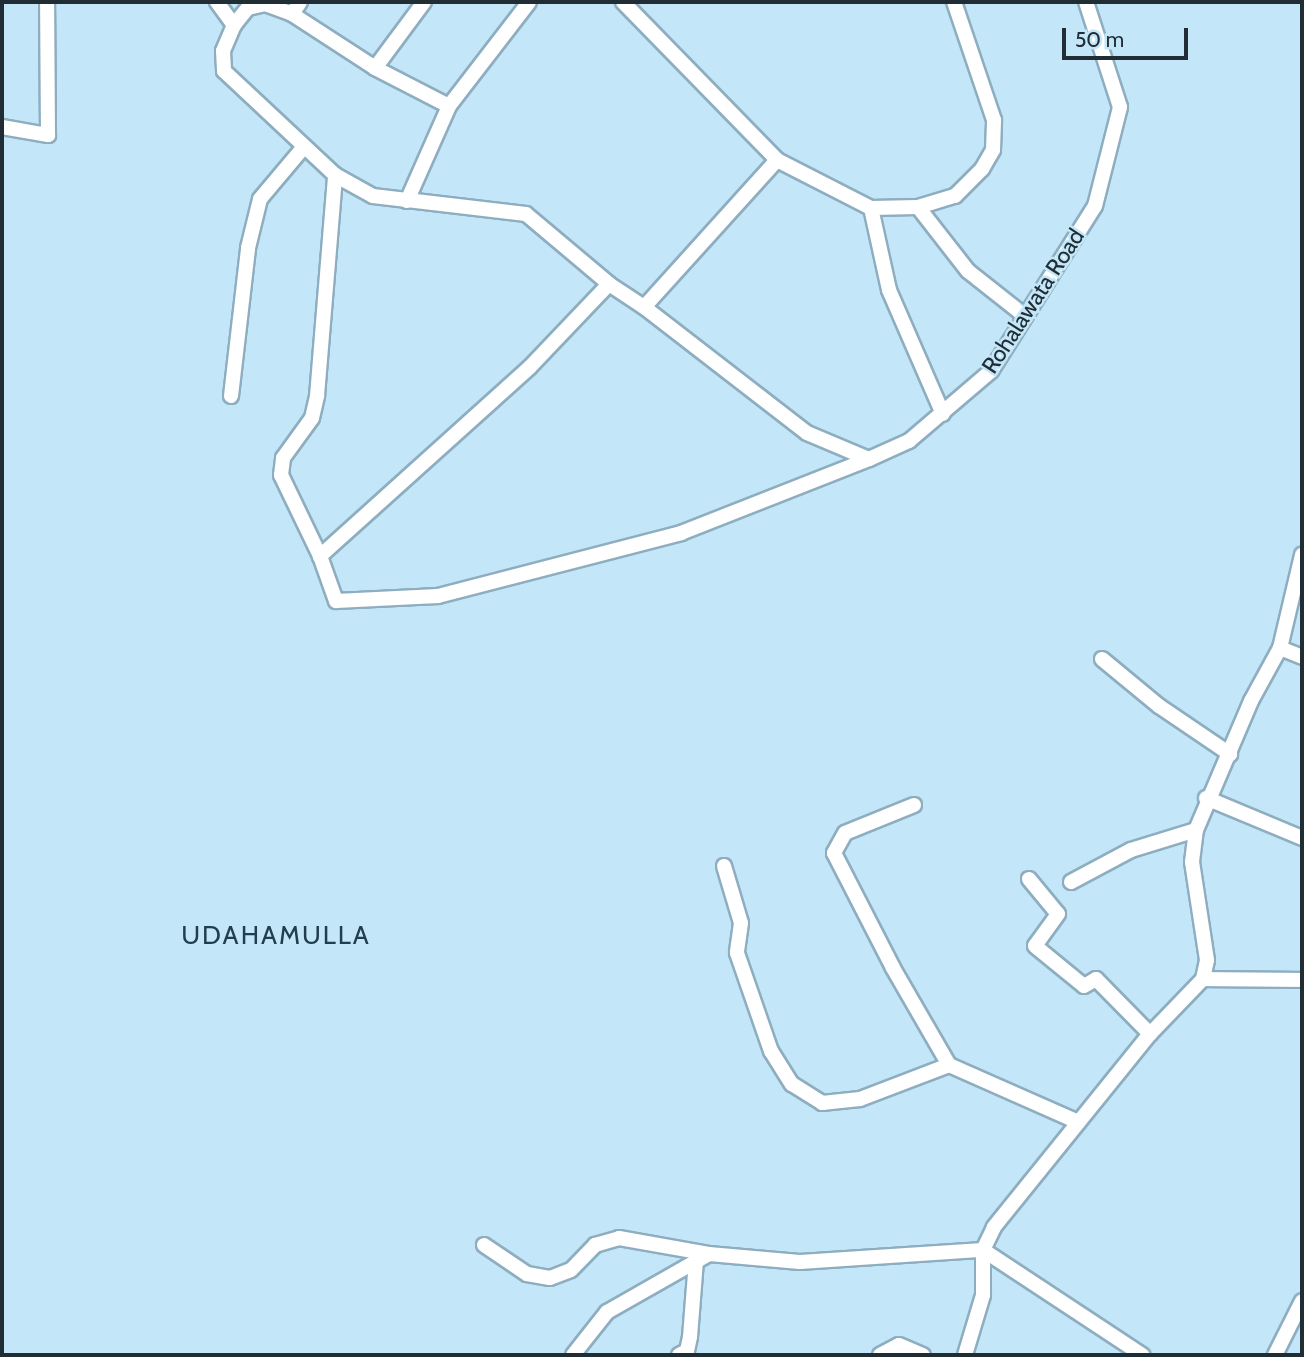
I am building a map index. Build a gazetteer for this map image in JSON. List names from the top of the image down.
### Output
{
  "streets": {
    "street": ["Rohalawata Road"]
  },
  "districts": ["UDAHAMULLA"],
  "scale_bar": "50 m"
}
